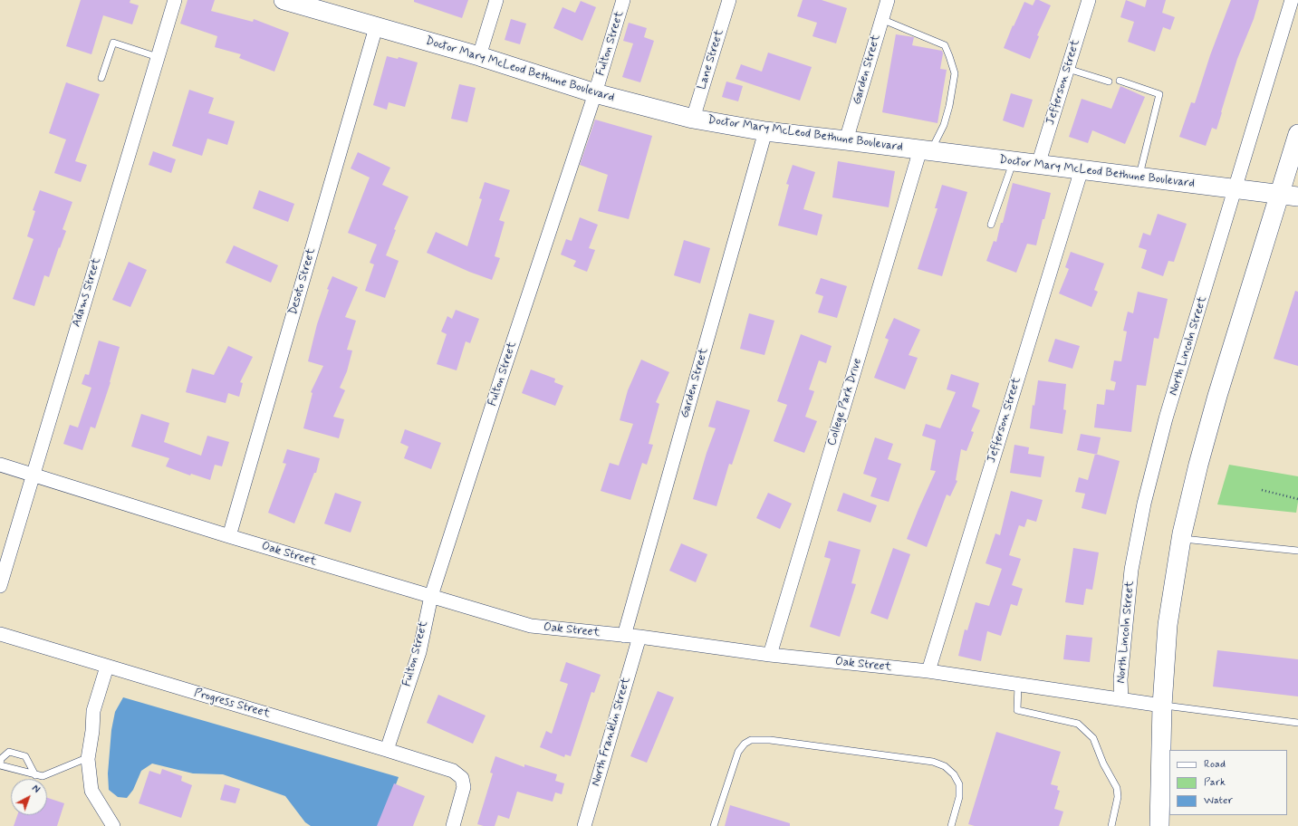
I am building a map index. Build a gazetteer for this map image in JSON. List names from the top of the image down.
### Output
{
  "streets": {
    "street": [
      "Fulton Street",
      "Lane Street",
      "Doctor Mary McLeod Bethune Boulevard",
      "Garden Street",
      "Jefferson Street",
      "Desoto Street",
      "Adams Street",
      "North Lincoln Street",
      "College Park Drive",
      "Oak Street",
      "Progress Street",
      "North Franklin Street"
    ]
  },
  "crossings": [
    ["Fulton Street", "Doctor Mary McLeod Bethune Boulevard"],
    ["Fulton Street", "Oak Street"],
    ["Fulton Street", "Progress Street"],
    ["Lane Street", "Doctor Mary McLeod Bethune Boulevard"],
    ["Doctor Mary McLeod Bethune Boulevard", "Garden Street"],
    ["Doctor Mary McLeod Bethune Boulevard", "Jefferson Street"],
    ["Doctor Mary McLeod Bethune Boulevard", "Desoto Street"],
    ["Doctor Mary McLeod Bethune Boulevard", "North Lincoln Street"],
    ["Doctor Mary McLeod Bethune Boulevard", "College Park Drive"],
    ["Garden Street", "Oak Street"],
    ["Jefferson Street", "Oak Street"],
    ["Desoto Street", "Oak Street"],
    ["Adams Street", "Oak Street"],
    ["North Lincoln Street", "Oak Street"],
    ["College Park Drive", "Oak Street"],
    ["Oak Street", "North Franklin Street"]
  ],
  "legend": ["Road", "Park", "Water"],
  "north": "top right"
}
